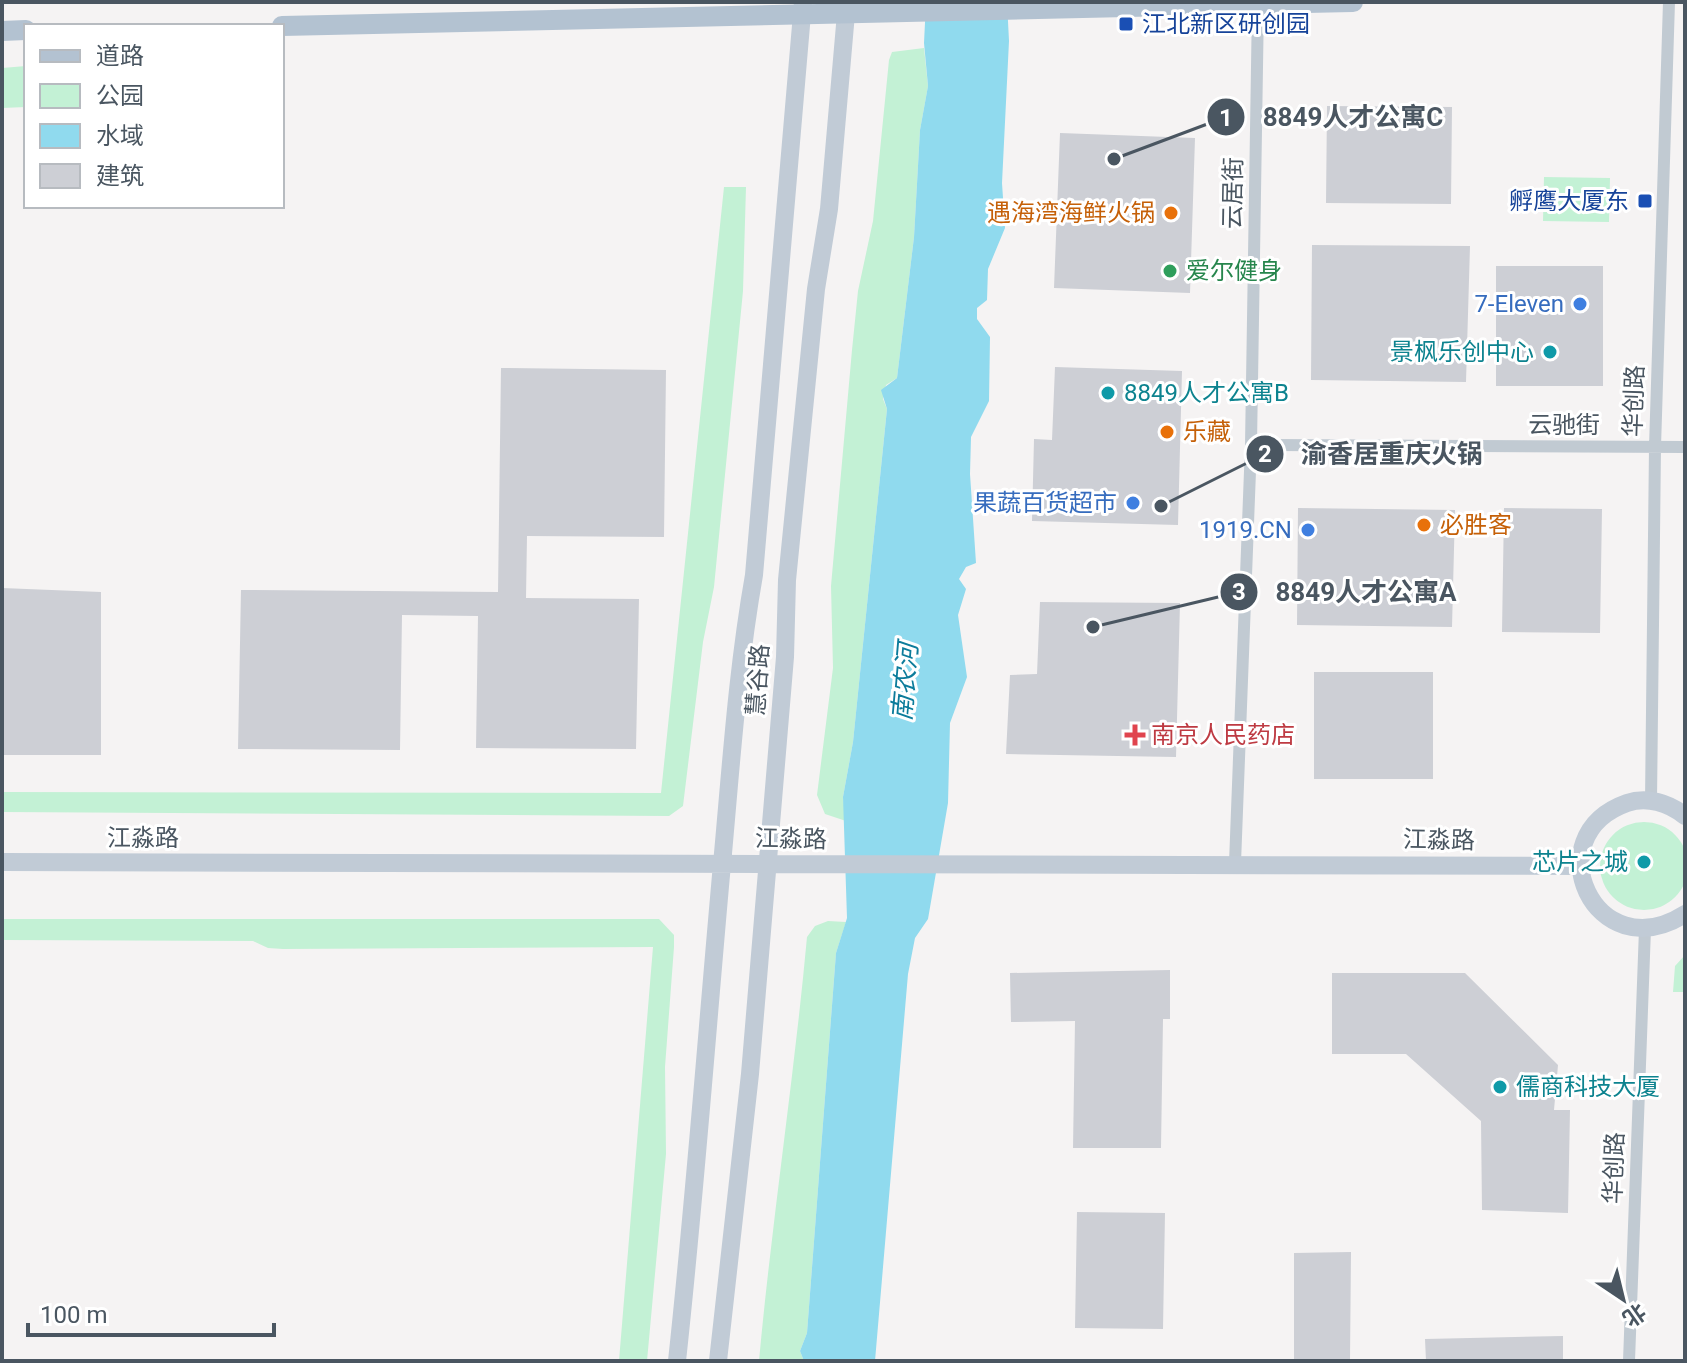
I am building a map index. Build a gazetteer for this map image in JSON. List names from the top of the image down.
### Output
{
  "streets": {
    "main road": ["慧谷路", "江淼路"],
    "street": ["云居街", "华创路", "云驰街"]
  },
  "crossings": [
    ["云居街", "云驰街"],
    ["云居街", "江淼路"],
    ["华创路", "云驰街"],
    ["慧谷路", "江淼路"]
  ],
  "water": ["南农河"],
  "places": {
    "transit": ["江北新区研创园", "孵鹰大厦东"],
    "other": [
      "8849人才公寓C",
      "遇海湾海鲜火锅",
      "爱尔健身",
      "7-Eleven",
      "景枫乐创中心",
      "8849人才公寓B",
      "乐藏",
      "果蔬百货超市",
      "渝香居重庆火锅",
      "必胜客",
      "1919.CN",
      "8849人才公寓A",
      "芯片之城",
      "儒商科技大厦"
    ],
    "health": ["南京人民药店"]
  },
  "legend": [
    "道路",
    "公园",
    "水域",
    "建筑"
  ],
  "scale_bar": "100 m",
  "north": "bottom right"
}
